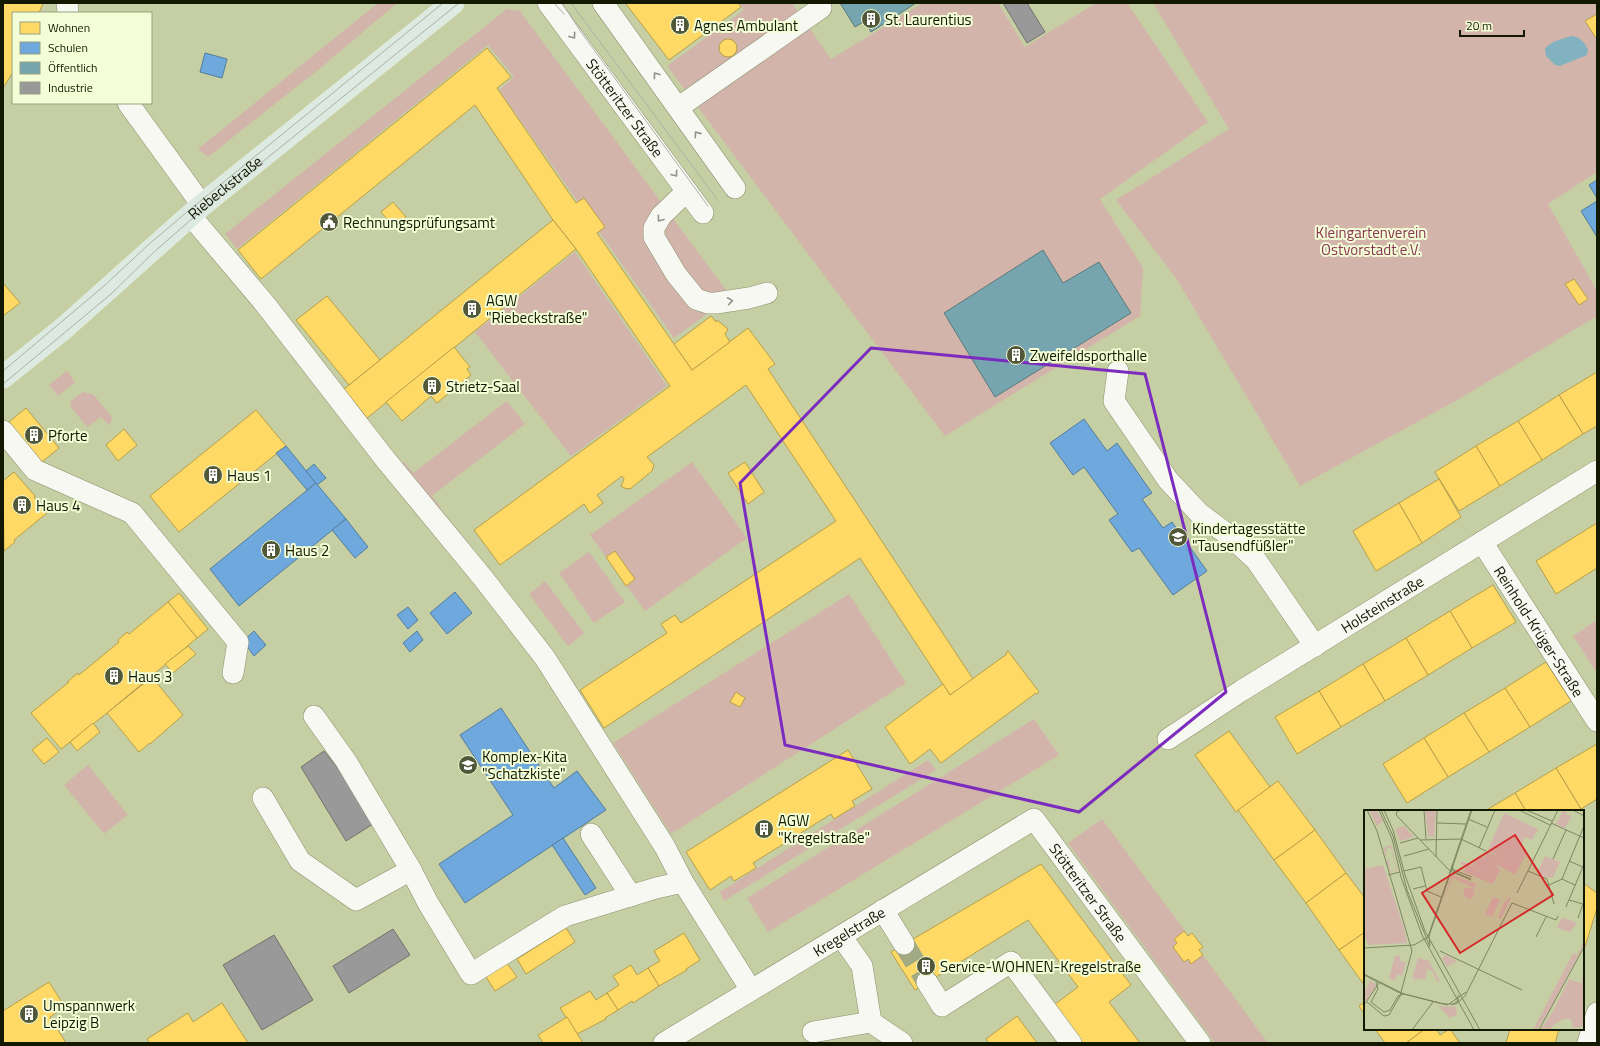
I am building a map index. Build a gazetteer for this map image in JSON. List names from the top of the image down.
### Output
{
  "streets": {
    "main road": ["Riebeckstraße"],
    "street": [
      "Stötteritzer Straße",
      "Holsteinstraße",
      "Reinhold-Krüger-Straße",
      "Kregelstraße"
    ]
  },
  "crossings": [
    ["Stötteritzer Straße", "Kregelstraße"],
    ["Holsteinstraße", "Reinhold-Krüger-Straße"]
  ],
  "parks": ["Kleingartenverein Ostvorstadt e.V."],
  "places": {
    "building": [
      "St. Laurentius",
      "Agnes Ambulant",
      "AGW \"Riebeckstraße\"",
      "Zweifeldsporthalle",
      "Strietz-Saal",
      "Pforte",
      "Haus 1",
      "Haus 4",
      "Haus 2",
      "Haus 3",
      "AGW \"Kregelstraße\"",
      "Service-WOHNEN-Kregelstraße",
      "Umspannwerk Leipzig B"
    ],
    "public building": ["Rechnungsprüfungsamt"],
    "school or university": ["Kindertagesstätte \"Tausendfüßler\"", "Komplex-Kita \"Schatzkiste\""]
  },
  "legend": [
    "Wohnen",
    "Schulen",
    "Öffentlich",
    "Industrie"
  ],
  "scale_bar": "20 m"
}
